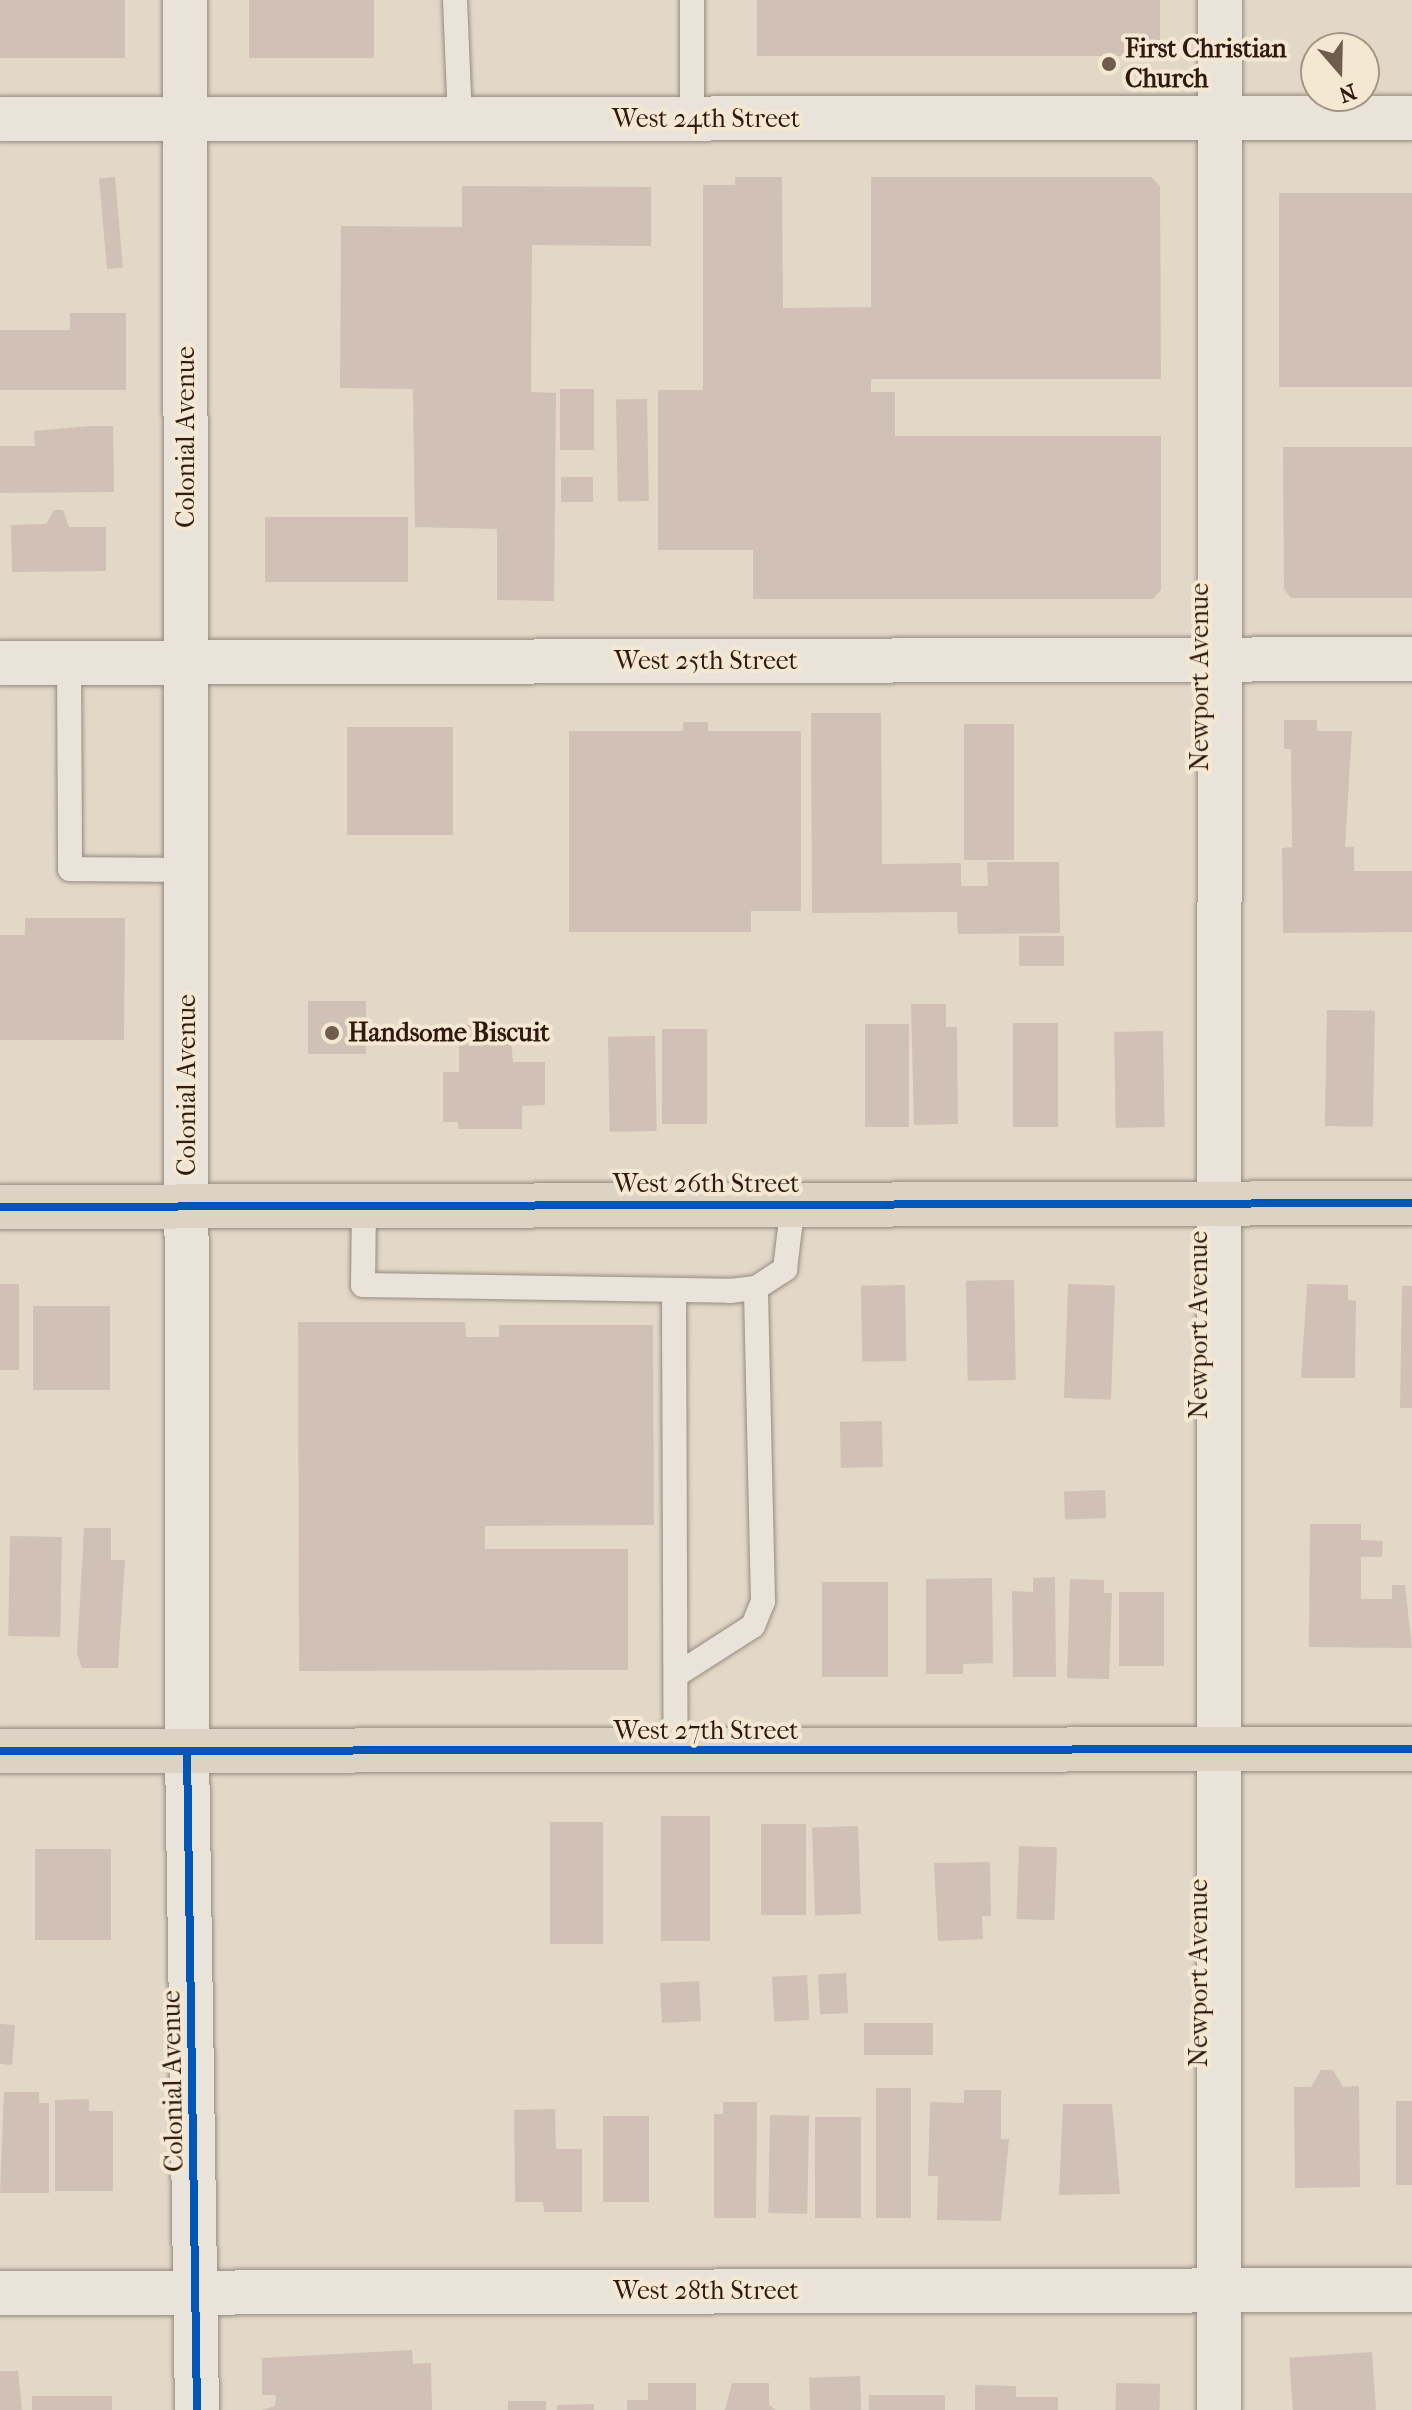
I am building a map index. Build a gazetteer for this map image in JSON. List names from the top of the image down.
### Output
{
  "streets": {
    "main road": ["West 26th Street", "West 27th Street"],
    "street": [
      "West 24th Street",
      "Colonial Avenue",
      "West 25th Street",
      "Newport Avenue",
      "West 28th Street"
    ]
  },
  "crossings": [
    ["West 24th Street", "Colonial Avenue"],
    ["West 24th Street", "Newport Avenue"],
    ["Colonial Avenue", "West 25th Street"],
    ["Colonial Avenue", "West 26th Street"],
    ["Colonial Avenue", "West 27th Street"],
    ["Colonial Avenue", "West 28th Street"],
    ["West 25th Street", "Newport Avenue"],
    ["Newport Avenue", "West 26th Street"],
    ["Newport Avenue", "West 27th Street"],
    ["Newport Avenue", "West 28th Street"]
  ],
  "places": ["First Christian Church", "Handsome Biscuit"],
  "north": "bottom"
}
